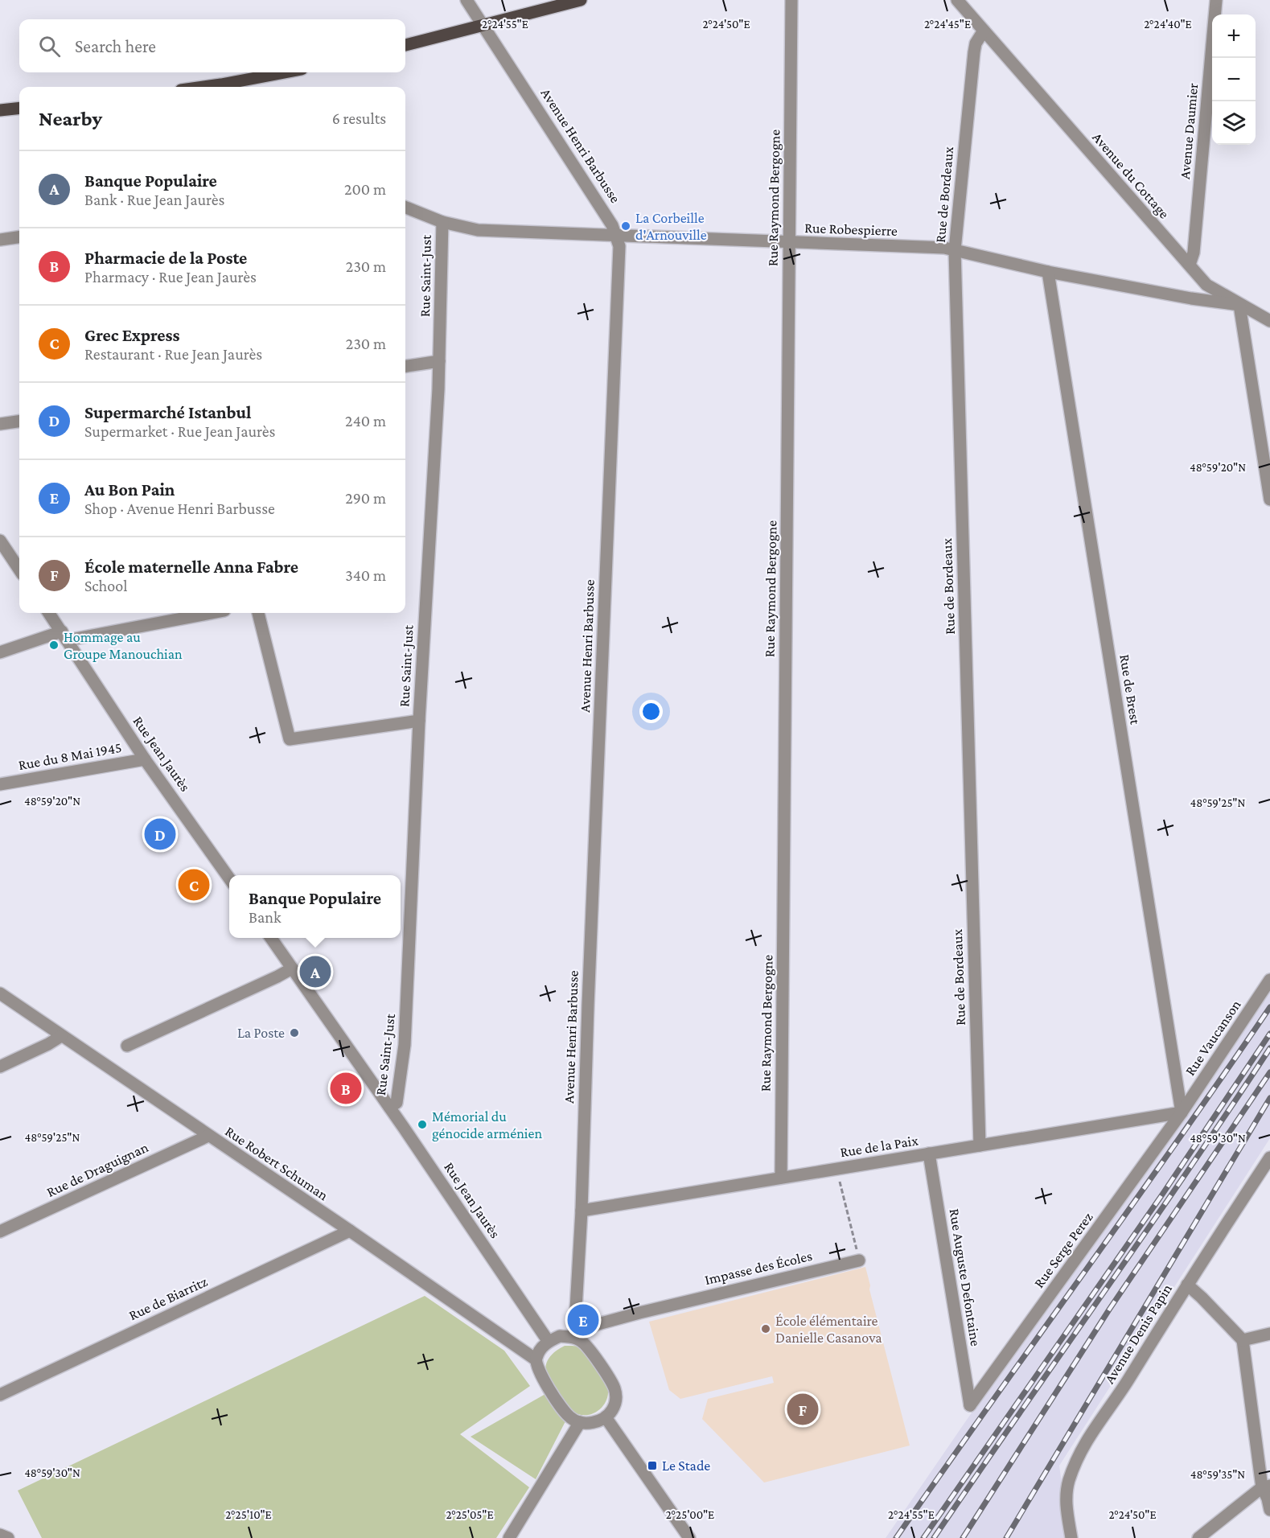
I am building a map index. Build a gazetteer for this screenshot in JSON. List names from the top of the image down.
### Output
{
  "streets": {
    "street": [
      "Avenue Daumier",
      "Avenue Henri Barbusse",
      "Avenue du Cottage",
      "Rue de Bordeaux",
      "Rue Raymond Bergogne",
      "Rue Robespierre",
      "Rue Saint-Just",
      "Rue de Brest",
      "Rue Jean Jaurès",
      "Rue du 8 Mai 1945",
      "Rue Vaucanson",
      "Rue de la Paix",
      "Rue Robert Schuman",
      "Rue de Draguignan",
      "Rue Serge Perez",
      "Impasse des Écoles",
      "Rue Auguste Defontaine",
      "Rue de Biarritz",
      "Avenue Denis Papin"
    ]
  },
  "crossings": [
    ["Avenue Daumier", "Avenue du Cottage"],
    ["Avenue Henri Barbusse", "Rue Robespierre"],
    ["Avenue Henri Barbusse", "Rue Jean Jaurès"],
    ["Avenue Henri Barbusse", "Rue de la Paix"],
    ["Avenue Henri Barbusse", "Rue Robert Schuman"],
    ["Avenue Henri Barbusse", "Impasse des Écoles"],
    ["Avenue du Cottage", "Rue de Bordeaux"],
    ["Avenue du Cottage", "Rue Robespierre"],
    ["Rue de Bordeaux", "Rue Robespierre"],
    ["Rue de Bordeaux", "Rue de la Paix"],
    ["Rue Raymond Bergogne", "Rue Robespierre"],
    ["Rue Raymond Bergogne", "Rue de la Paix"],
    ["Rue Robespierre", "Rue Saint-Just"],
    ["Rue Robespierre", "Rue de Brest"],
    ["Rue Saint-Just", "Rue Jean Jaurès"],
    ["Rue de Brest", "Rue Vaucanson"],
    ["Rue de Brest", "Rue de la Paix"],
    ["Rue de Brest", "Rue Serge Perez"],
    ["Rue Jean Jaurès", "Rue du 8 Mai 1945"],
    ["Rue Jean Jaurès", "Rue Robert Schuman"],
    ["Rue Jean Jaurès", "Impasse des Écoles"],
    ["Rue Vaucanson", "Rue de la Paix"],
    ["Rue Vaucanson", "Rue Serge Perez"],
    ["Rue de la Paix", "Rue Serge Perez"],
    ["Rue de la Paix", "Rue Auguste Defontaine"],
    ["Rue Robert Schuman", "Rue de Draguignan"],
    ["Rue Robert Schuman", "Impasse des Écoles"],
    ["Rue Robert Schuman", "Rue de Biarritz"],
    ["Rue Serge Perez", "Rue Auguste Defontaine"]
  ],
  "places": {
    "other": [
      "La Corbeille d'Arnouville",
      "Hommage au Groupe Manouchian",
      "La Poste",
      "Mémorial du génocide arménien",
      "École élémentaire Danielle Casanova"
    ],
    "transit": ["Le Stade"]
  },
  "page": {
    "map_buttons": ["+", "−"],
    "search": "Search here",
    "heading": ["Nearby", "6 results"],
    "list": [
      {
        "mark": "A",
        "name": "Banque Populaire",
        "note": "Bank · Rue Jean Jaurès",
        "value": "200 m"
      },
      {
        "mark": "B",
        "name": "Pharmacie de la Poste",
        "note": "Pharmacy · Rue Jean Jaurès",
        "value": "230 m"
      },
      {
        "mark": "C",
        "name": "Grec Express",
        "note": "Restaurant · Rue Jean Jaurès",
        "value": "230 m"
      },
      {
        "mark": "D",
        "name": "Supermarché Istanbul",
        "note": "Supermarket · Rue Jean Jaurès",
        "value": "240 m"
      },
      {
        "mark": "E",
        "name": "Au Bon Pain",
        "note": "Shop · Avenue Henri Barbusse",
        "value": "290 m"
      },
      {
        "mark": "F",
        "name": "École maternelle Anna Fabre",
        "note": "School",
        "value": "340 m"
      }
    ],
    "pins": [
      "D",
      "C",
      "A",
      "B",
      "E",
      "F"
    ],
    "popup": ["Banque Populaire", "Bank"]
  },
  "coordinates": [
    "2°24'55\"E",
    "2°24'50\"E",
    "2°24'45\"E",
    "2°24'40\"E",
    "48°59'20\"N",
    "48°59'25\"N",
    "48°59'30\"N",
    "48°59'35\"N",
    "2°25'10\"E",
    "2°25'05\"E",
    "2°25'00\"E"
  ]
}
